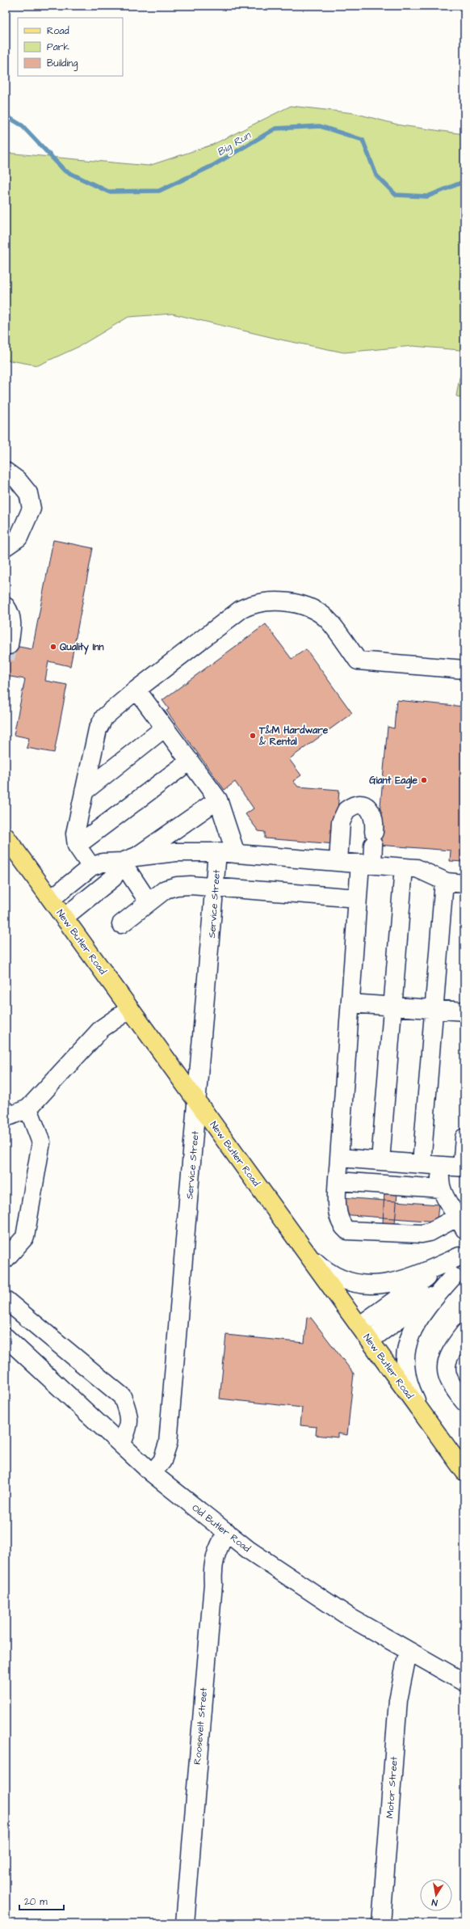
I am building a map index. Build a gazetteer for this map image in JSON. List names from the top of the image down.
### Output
{
  "streets": {
    "main road": ["New Butler Road"],
    "street": [
      "Service Street",
      "Old Butler Road",
      "Roosevelt Street",
      "Motor Street"
    ]
  },
  "crossings": [
    ["Service Street", "New Butler Road"],
    ["Service Street", "Old Butler Road"],
    ["Old Butler Road", "Roosevelt Street"],
    ["Old Butler Road", "Motor Street"]
  ],
  "water": ["Big Run"],
  "places": ["Quality Inn", "T&M Hardware & Rental", "Giant Eagle"],
  "legend": ["Road", "Park", "Building"],
  "scale_bar": "20 m",
  "north": "bottom"
}
